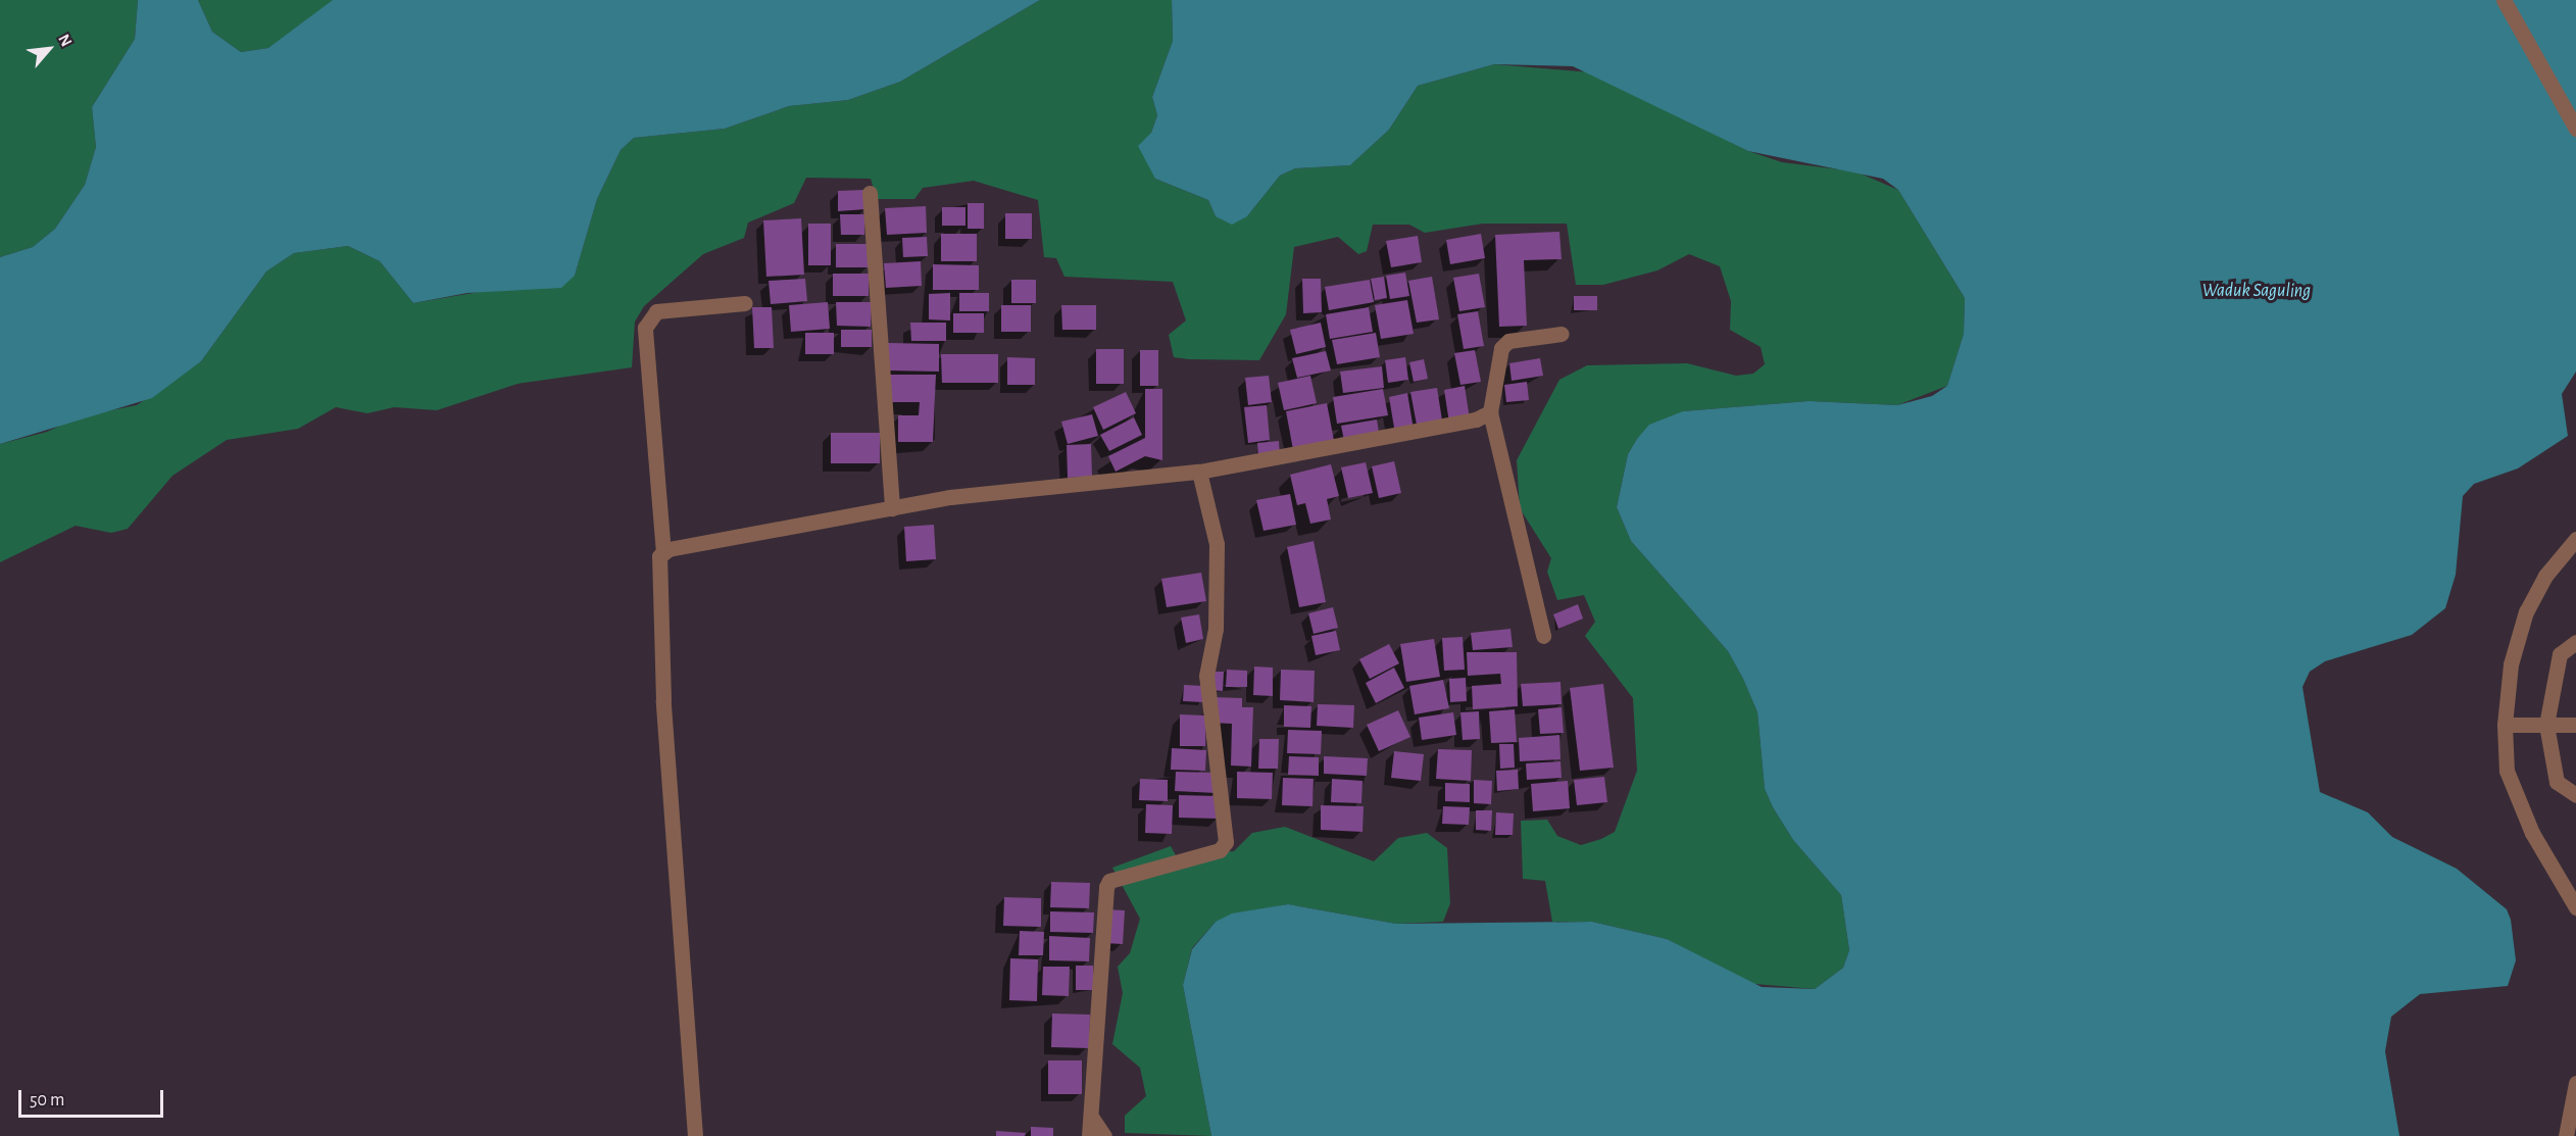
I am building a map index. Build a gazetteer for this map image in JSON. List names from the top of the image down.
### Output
{
  "water": ["Waduk Saguling"],
  "scale_bar": "50 m",
  "north": "top right"
}
